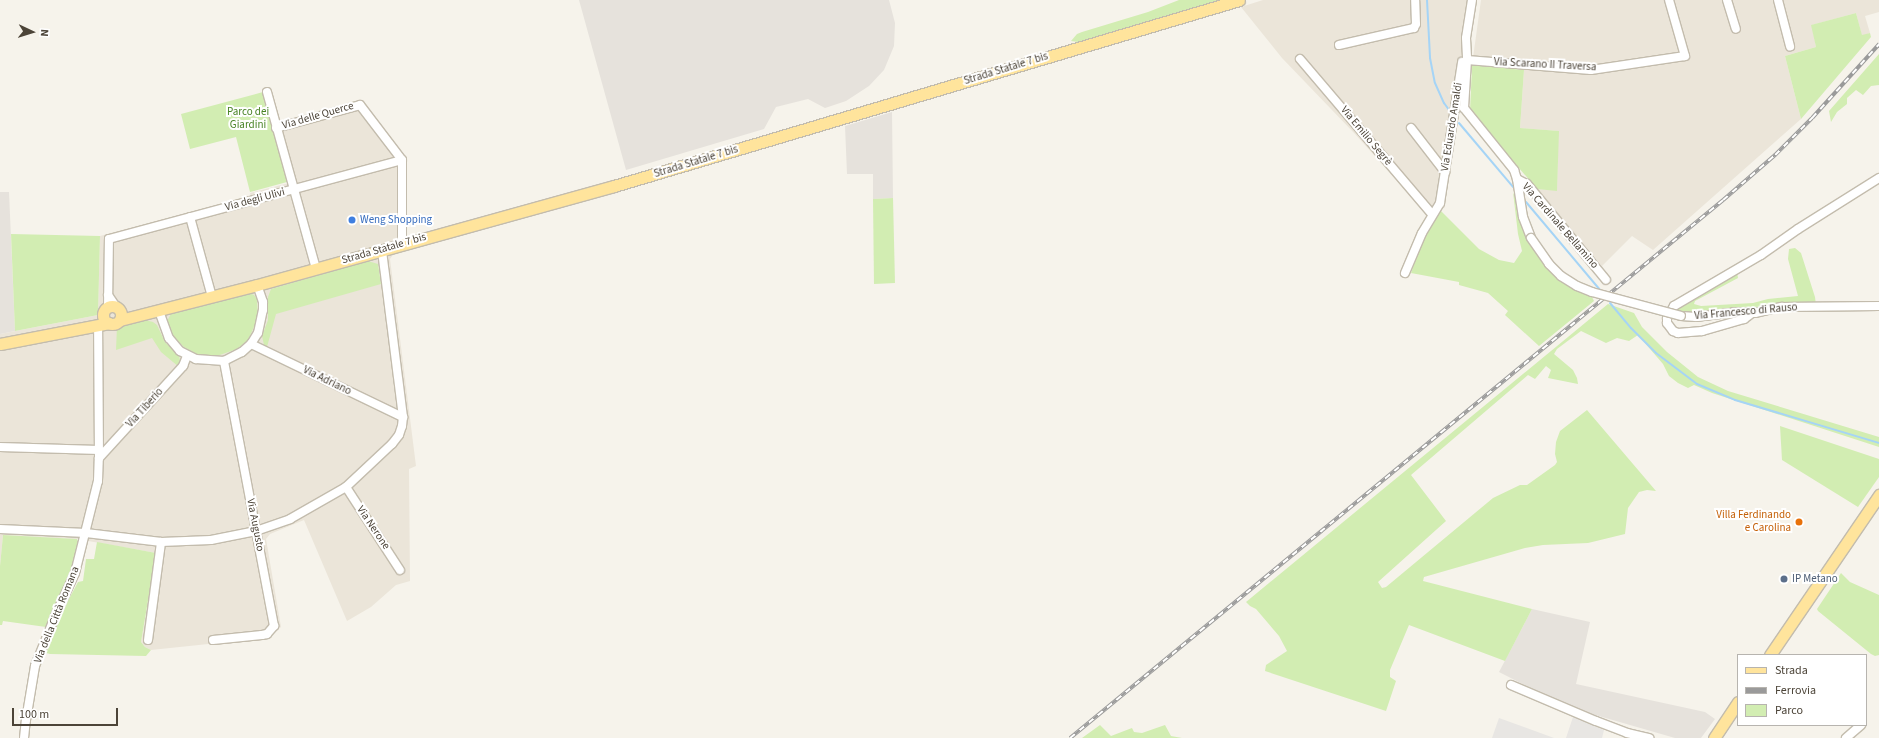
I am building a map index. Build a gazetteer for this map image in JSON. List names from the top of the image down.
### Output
{
  "streets": {
    "main road": ["Strada Statale 7 bis"],
    "street": [
      "Via Scarano II Traversa",
      "Via delle Querce",
      "Via Eduardo Amaldi",
      "Via Emilio Segrè",
      "Via degli Ulivi",
      "Via Cardinale Bellamino",
      "Via Francesco di Rauso",
      "Via Adriano",
      "Via Tiberio",
      "Via Augusto",
      "Via Nerone",
      "Via della Città Romana"
    ]
  },
  "crossings": [
    ["Via Scarano II Traversa", "Via Cardinale Bellamino"],
    ["Strada Statale 7 bis", "Via degli Ulivi"],
    ["Strada Statale 7 bis", "Via della Città Romana"],
    ["Via delle Querce", "Via degli Ulivi"],
    ["Via Eduardo Amaldi", "Via Emilio Segrè"],
    ["Via Eduardo Amaldi", "Via Cardinale Bellamino"],
    ["Via Cardinale Bellamino", "Via Francesco di Rauso"],
    ["Via Tiberio", "Via della Città Romana"]
  ],
  "parks": ["Parco dei Giardini"],
  "places": ["Weng Shopping", "Villa Ferdinando e Carolina", "IP Metano"],
  "legend": ["Strada", "Ferrovia", "Parco"],
  "scale_bar": "100 m",
  "north": "right"
}
